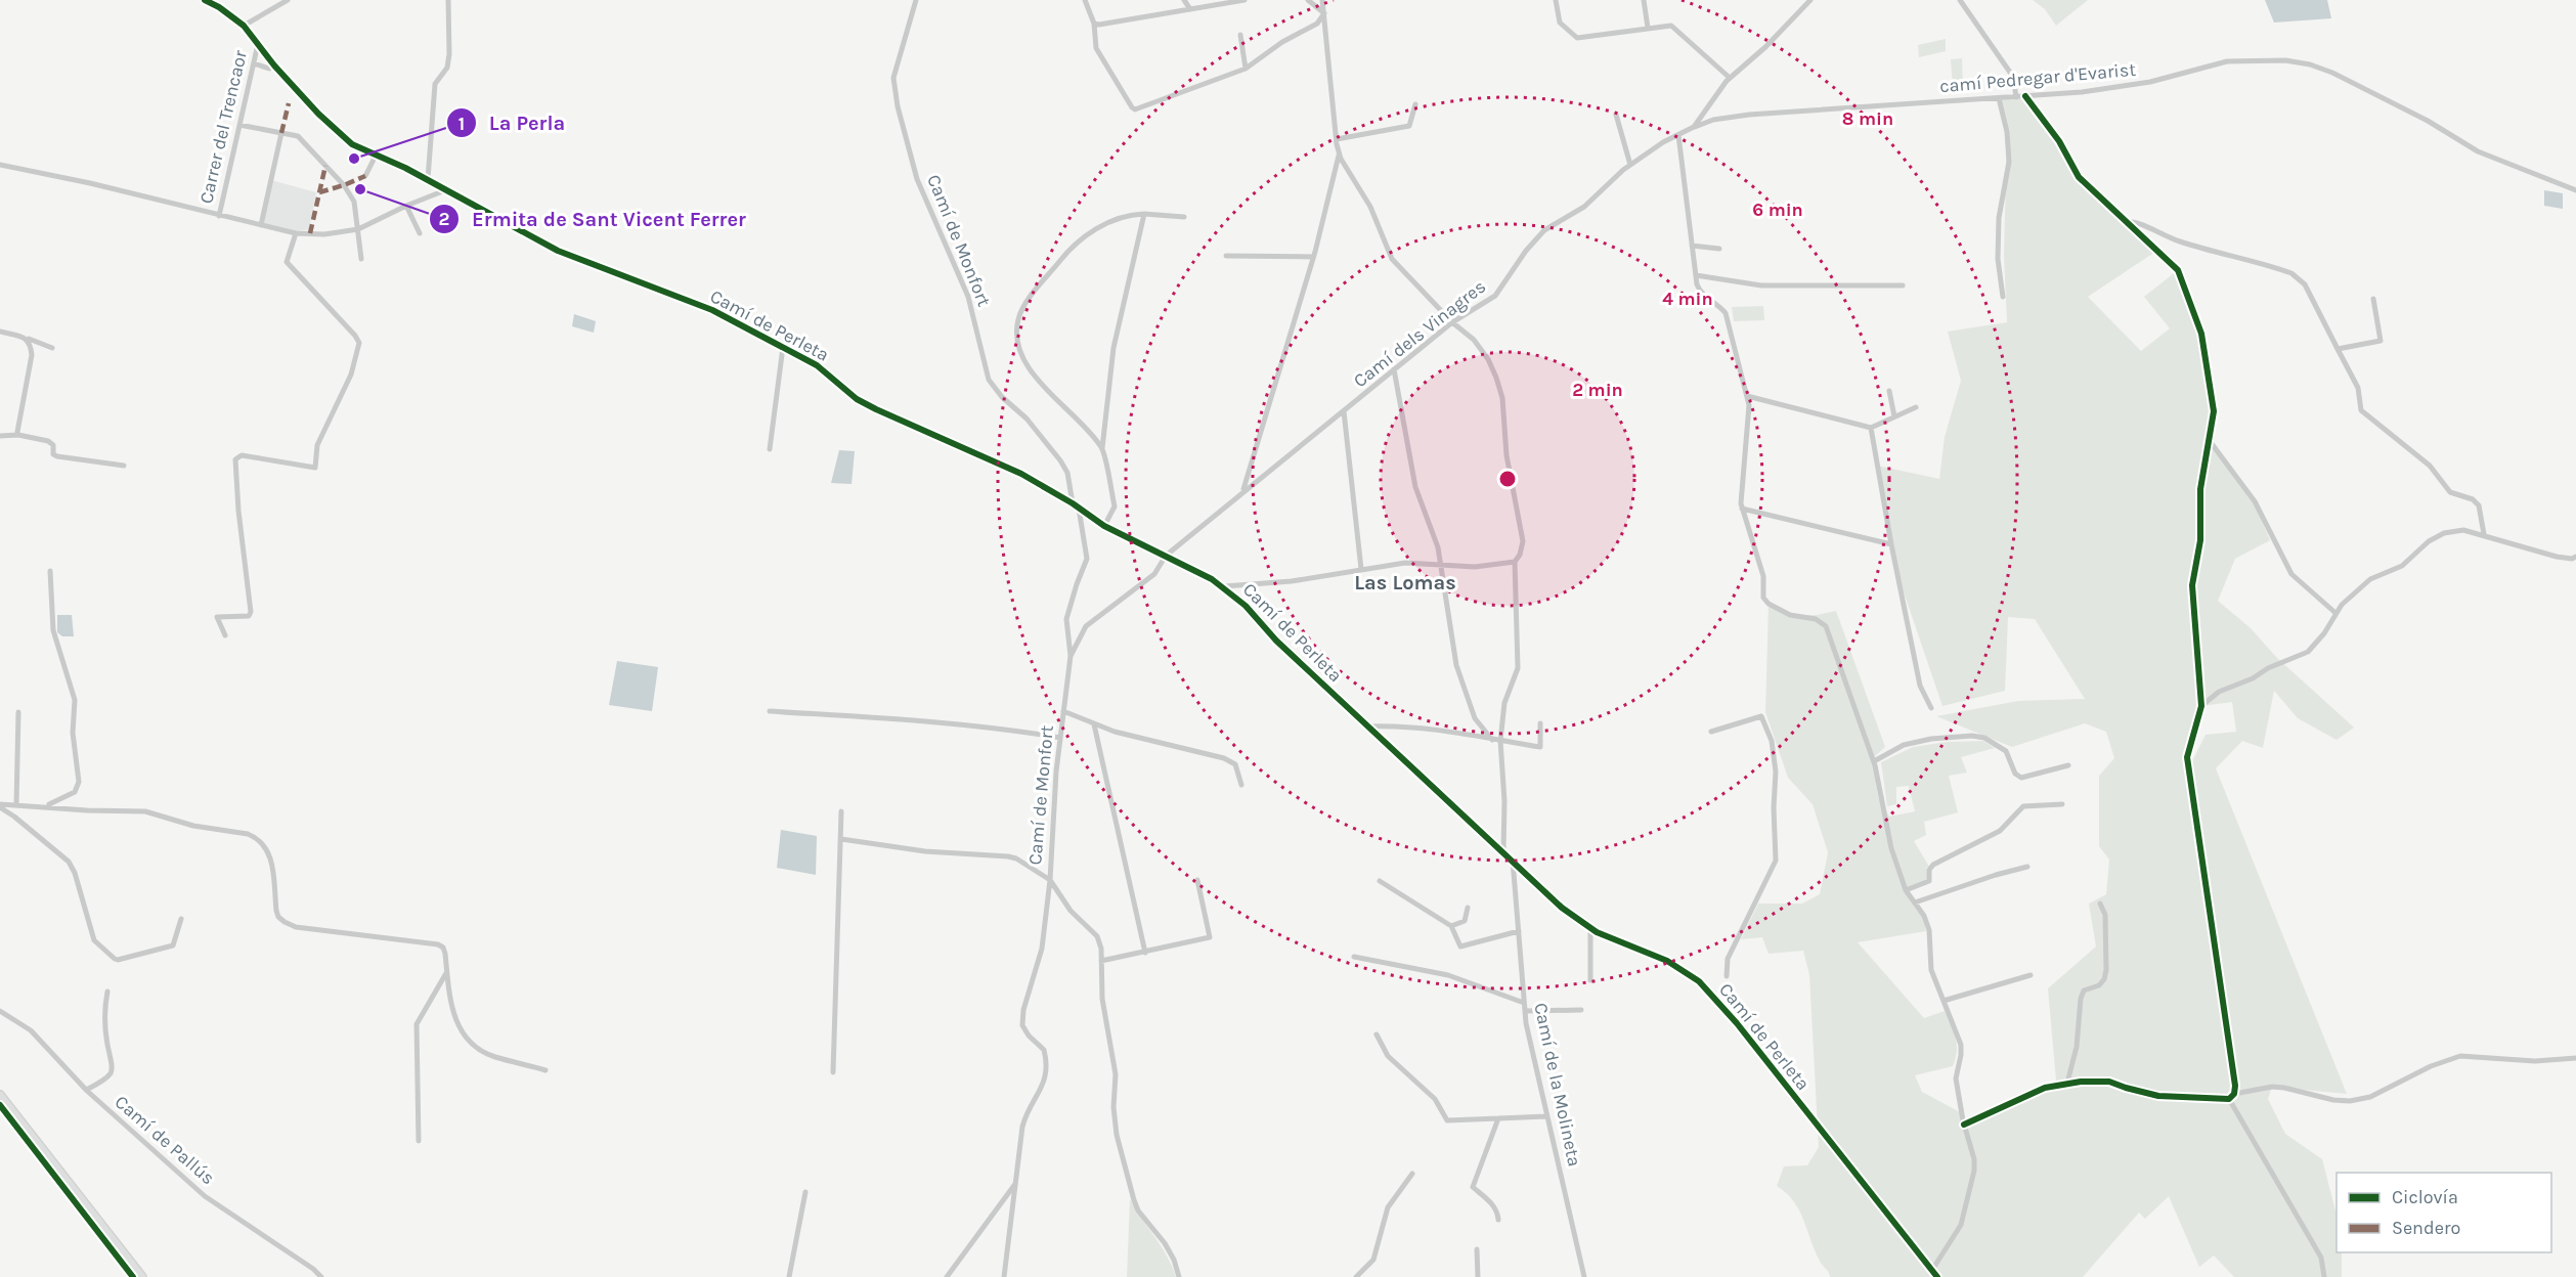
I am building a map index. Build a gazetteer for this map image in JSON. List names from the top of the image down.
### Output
{
  "streets": {
    "street": [
      "camí Pedregar d'Evarist",
      "Carrer del Trencaor",
      "Camí de Monfort",
      "Camí de Perleta",
      "Camí dels Vinagres",
      "Camí de la Molineta",
      "Camí de Pallús"
    ]
  },
  "crossings": [
    ["camí Pedregar d'Evarist", "Camí dels Vinagres"],
    ["Carrer del Trencaor", "Camí de Perleta"],
    ["Camí de Monfort", "Camí de Perleta"],
    ["Camí de Monfort", "Camí dels Vinagres"],
    ["Camí de Perleta", "Camí dels Vinagres"],
    ["Camí de Perleta", "Camí de la Molineta"]
  ],
  "districts": ["Las Lomas"],
  "places": ["La Perla", "Ermita de Sant Vicent Ferrer"],
  "legend": ["Ciclovía", "Sendero"],
  "rings": [
    "8 min",
    "6 min",
    "4 min",
    "2 min"
  ]
}
